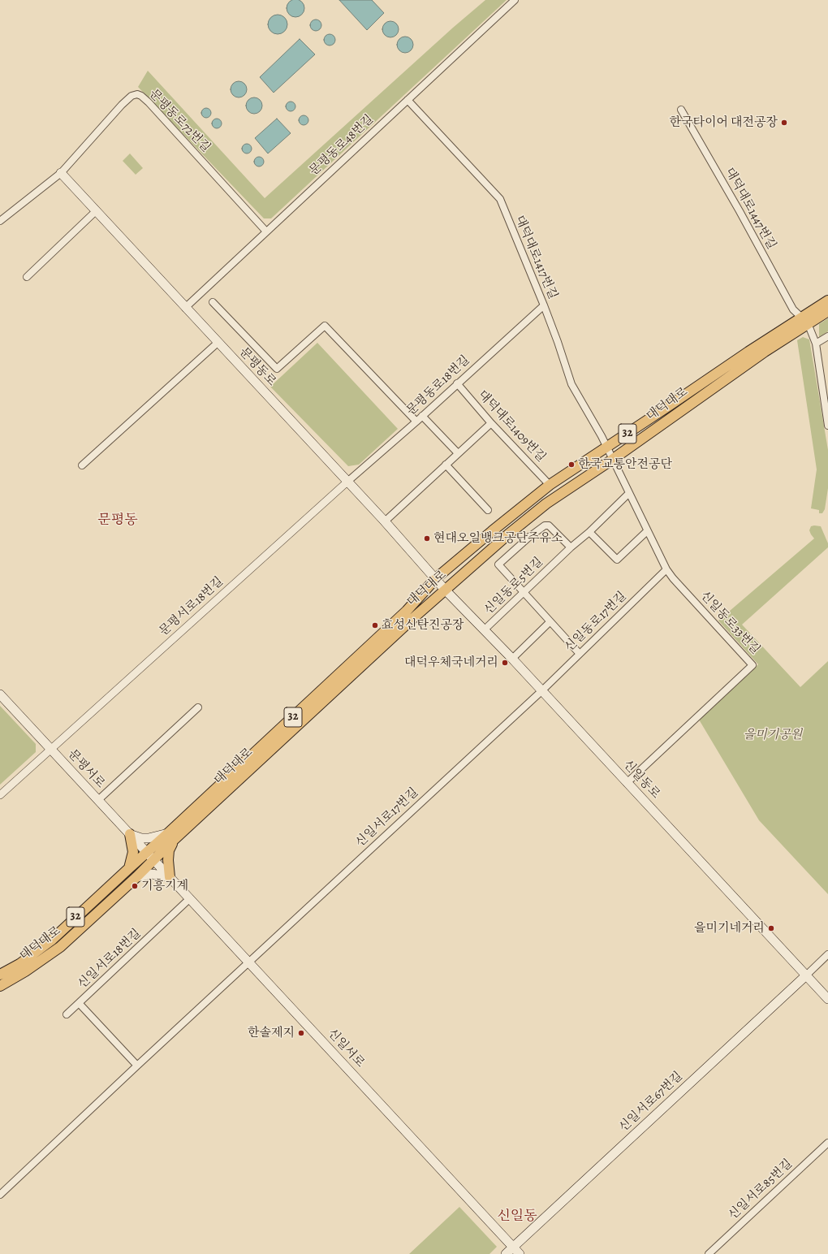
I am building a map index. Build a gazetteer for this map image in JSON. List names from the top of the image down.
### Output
{
  "streets": {
    "main road": [
      "문평동로",
      "대덕대로",
      "32",
      "문평서로",
      "신일동로",
      "신일서로",
      "신일서로67번길"
    ],
    "street": [
      "문평동로72번길",
      "문평동로48번길",
      "대덕대로1447번길",
      "대덕대로1417번길",
      "문평동로18번길",
      "대덕대로1409번길",
      "신일동로5번길",
      "문평서로18번길",
      "신일동로17번길",
      "신일동로33번길",
      "신일서로17번길",
      "신일서로18번길",
      "신일서로85번길"
    ]
  },
  "crossings": [
    ["문평동로72번길", "문평동로48번길"],
    ["문평동로72번길", "문평동로"],
    ["문평동로48번길", "대덕대로1417번길"],
    ["문평동로48번길", "문평동로"],
    ["대덕대로1447번길", "대덕대로"],
    ["대덕대로1417번길", "문평동로18번길"],
    ["대덕대로1417번길", "대덕대로"],
    ["대덕대로1417번길", "신일동로33번길"],
    ["문평동로", "문평동로18번길"],
    ["문평동로", "대덕대로"],
    ["문평동로", "문평서로18번길"],
    ["문평동로", "신일동로"],
    ["문평동로18번길", "대덕대로1409번길"],
    ["문평동로18번길", "문평서로18번길"],
    ["대덕대로", "대덕대로1409번길"],
    ["대덕대로", "신일동로33번길"],
    ["대덕대로", "문평서로"],
    ["대덕대로", "신일동로"],
    ["대덕대로", "신일서로"],
    ["신일동로5번길", "신일동로33번길"],
    ["신일동로5번길", "신일동로"],
    ["문평서로18번길", "문평서로"],
    ["신일동로17번길", "신일동로33번길"],
    ["신일동로17번길", "신일동로"],
    ["신일동로17번길", "신일서로17번길"],
    ["신일동로33번길", "신일동로"],
    ["문평서로", "신일서로"],
    ["신일동로", "신일서로17번길"],
    ["신일동로", "신일서로67번길"],
    ["신일서로17번길", "신일서로"],
    ["신일서로18번길", "신일서로"],
    ["신일서로", "신일서로67번길"]
  ],
  "districts": ["문평동", "신일동"],
  "parks": ["을미기공원"],
  "places": [
    "한국타이어 대전공장",
    "한국교통안전공단",
    "현대오일뱅크공단주유소",
    "효성신탄진공장",
    "대덕우체국네거리",
    "기흥기계",
    "을미기네거리",
    "한솔제지"
  ]
}
